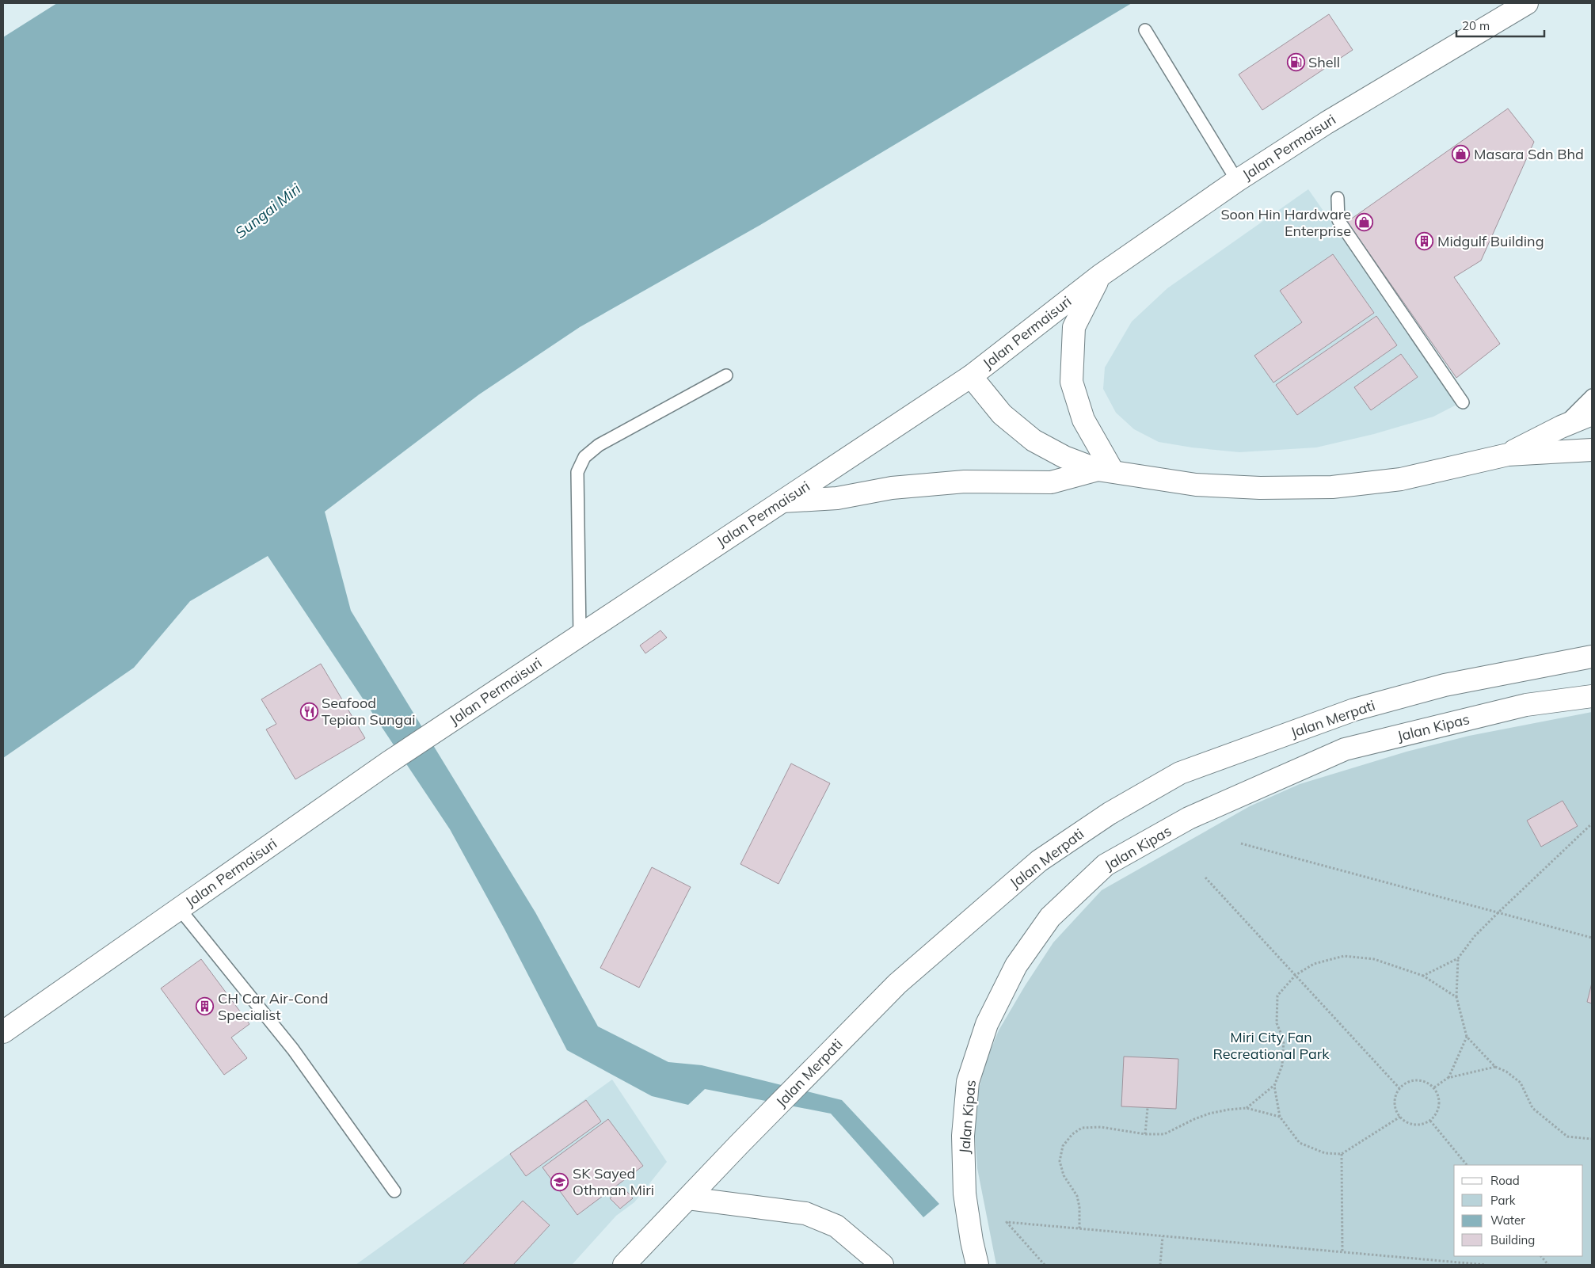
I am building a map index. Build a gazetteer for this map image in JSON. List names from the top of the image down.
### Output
{
  "streets": {
    "street": ["Jalan Permaisuri", "Jalan Merpati", "Jalan Kipas"]
  },
  "water": ["Sungai Miri"],
  "parks": ["Miri City Fan Recreational Park"],
  "places": {
    "fuel station": ["Shell"],
    "shop": ["Masara Sdn Bhd", "Soon Hin Hardware Enterprise"],
    "building": ["Midgulf Building", "CH Car Air-Cond Specialist"],
    "restaurant": ["Seafood Tepian Sungai"],
    "school or university": ["SK Sayed Othman Miri"]
  },
  "legend": [
    "Road",
    "Park",
    "Water",
    "Building"
  ],
  "scale_bar": "20 m"
}
